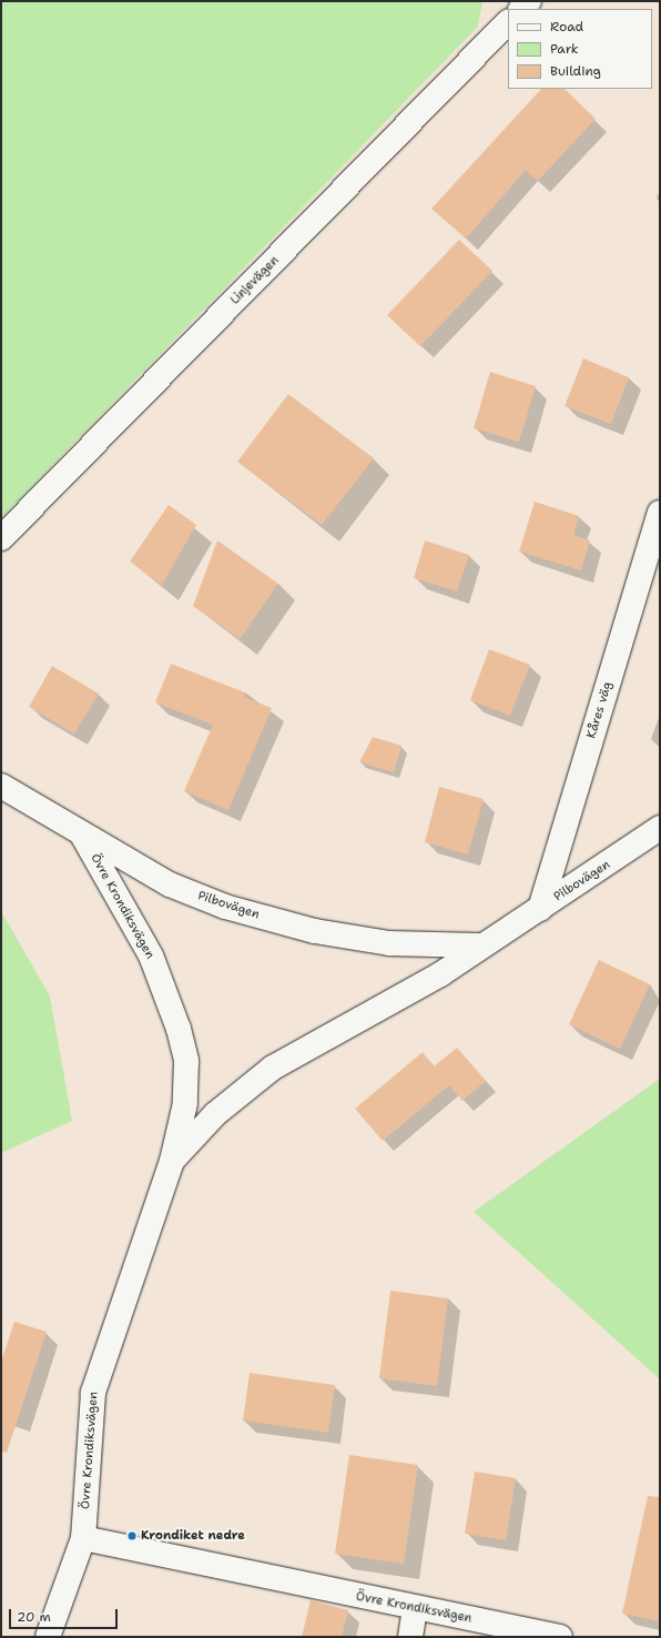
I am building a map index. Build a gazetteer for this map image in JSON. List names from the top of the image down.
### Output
{
  "streets": {
    "street": [
      "Linjevägen",
      "Kåres väg",
      "Pilbovägen",
      "Övre Krondiksvägen"
    ]
  },
  "crossings": [
    ["Kåres väg", "Pilbovägen"],
    ["Pilbovägen", "Övre Krondiksvägen"]
  ],
  "places": ["Krondiket nedre"],
  "legend": ["Road", "Park", "Building"],
  "scale_bar": "20 m"
}
